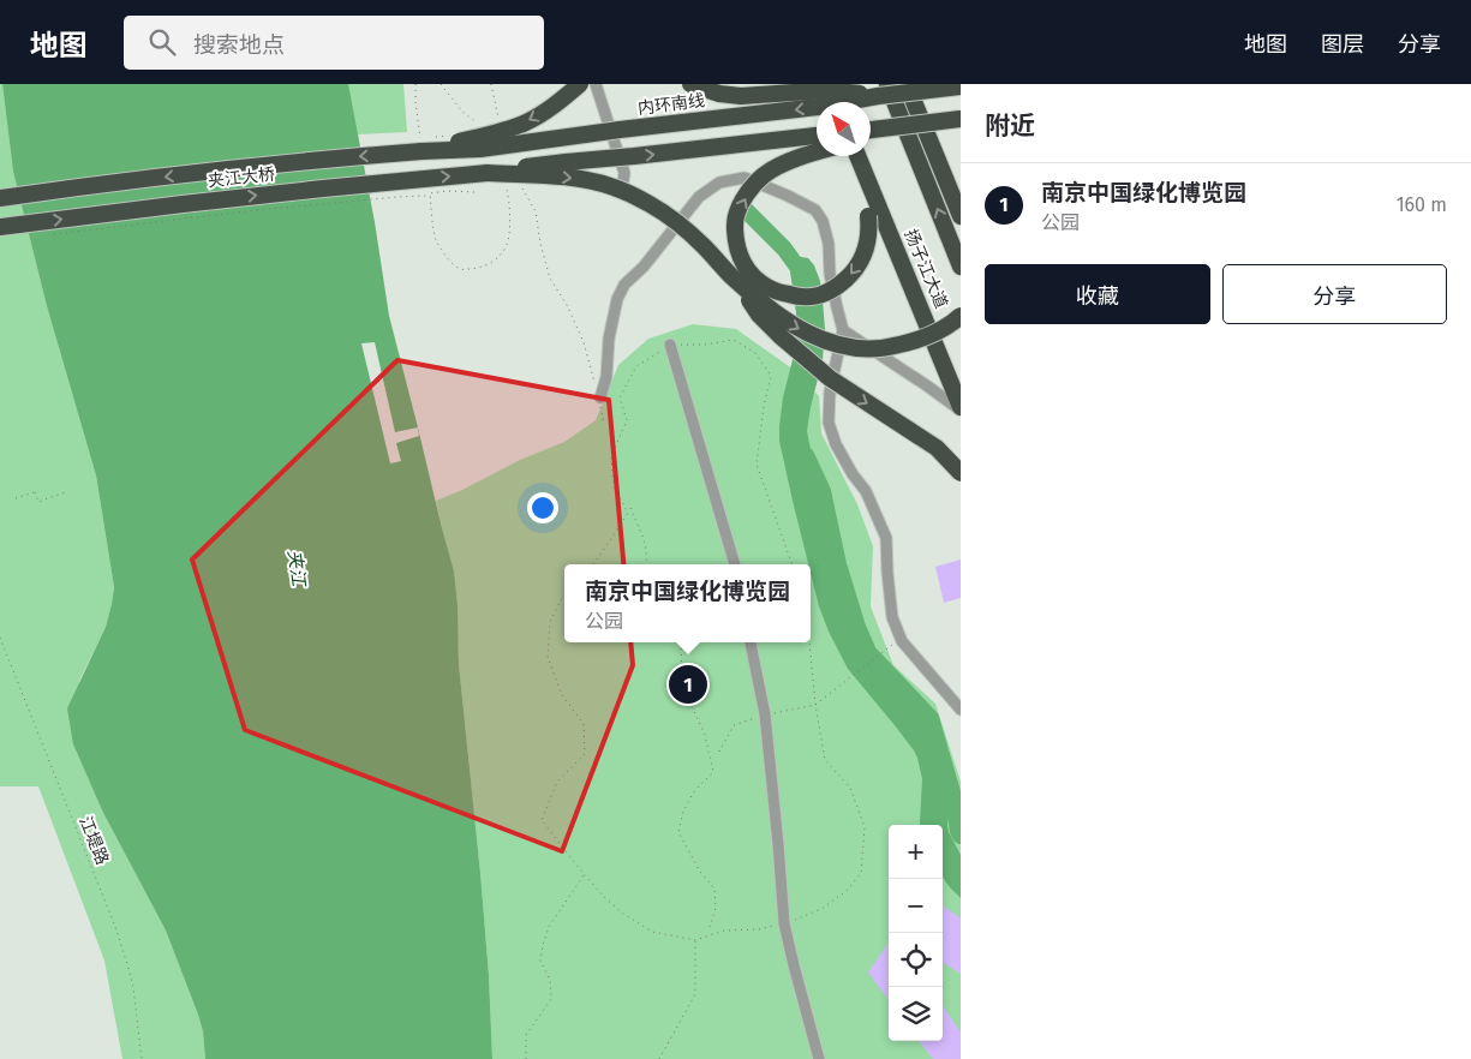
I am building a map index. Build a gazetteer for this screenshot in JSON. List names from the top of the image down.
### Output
{
  "streets": {
    "highway": ["内环南线", "夹江大桥", "扬子江大道"],
    "path": ["江堤路"]
  },
  "crossings": [
    ["内环南线", "夹江大桥"],
    ["内环南线", "扬子江大道"]
  ],
  "water": ["夹江"],
  "north": "top left",
  "page": {
    "header": "地图",
    "search": "搜索地点",
    "nav": ["地图", "图层", "分享"],
    "heading": "附近",
    "list": [
      {
        "mark": "1",
        "name": "南京中国绿化博览园",
        "note": "公园",
        "value": "160 m"
      }
    ],
    "buttons": ["收藏", "分享"],
    "popup": ["南京中国绿化博览园", "公园"],
    "pins": "1",
    "map_buttons": ["+", "−"]
  }
}
